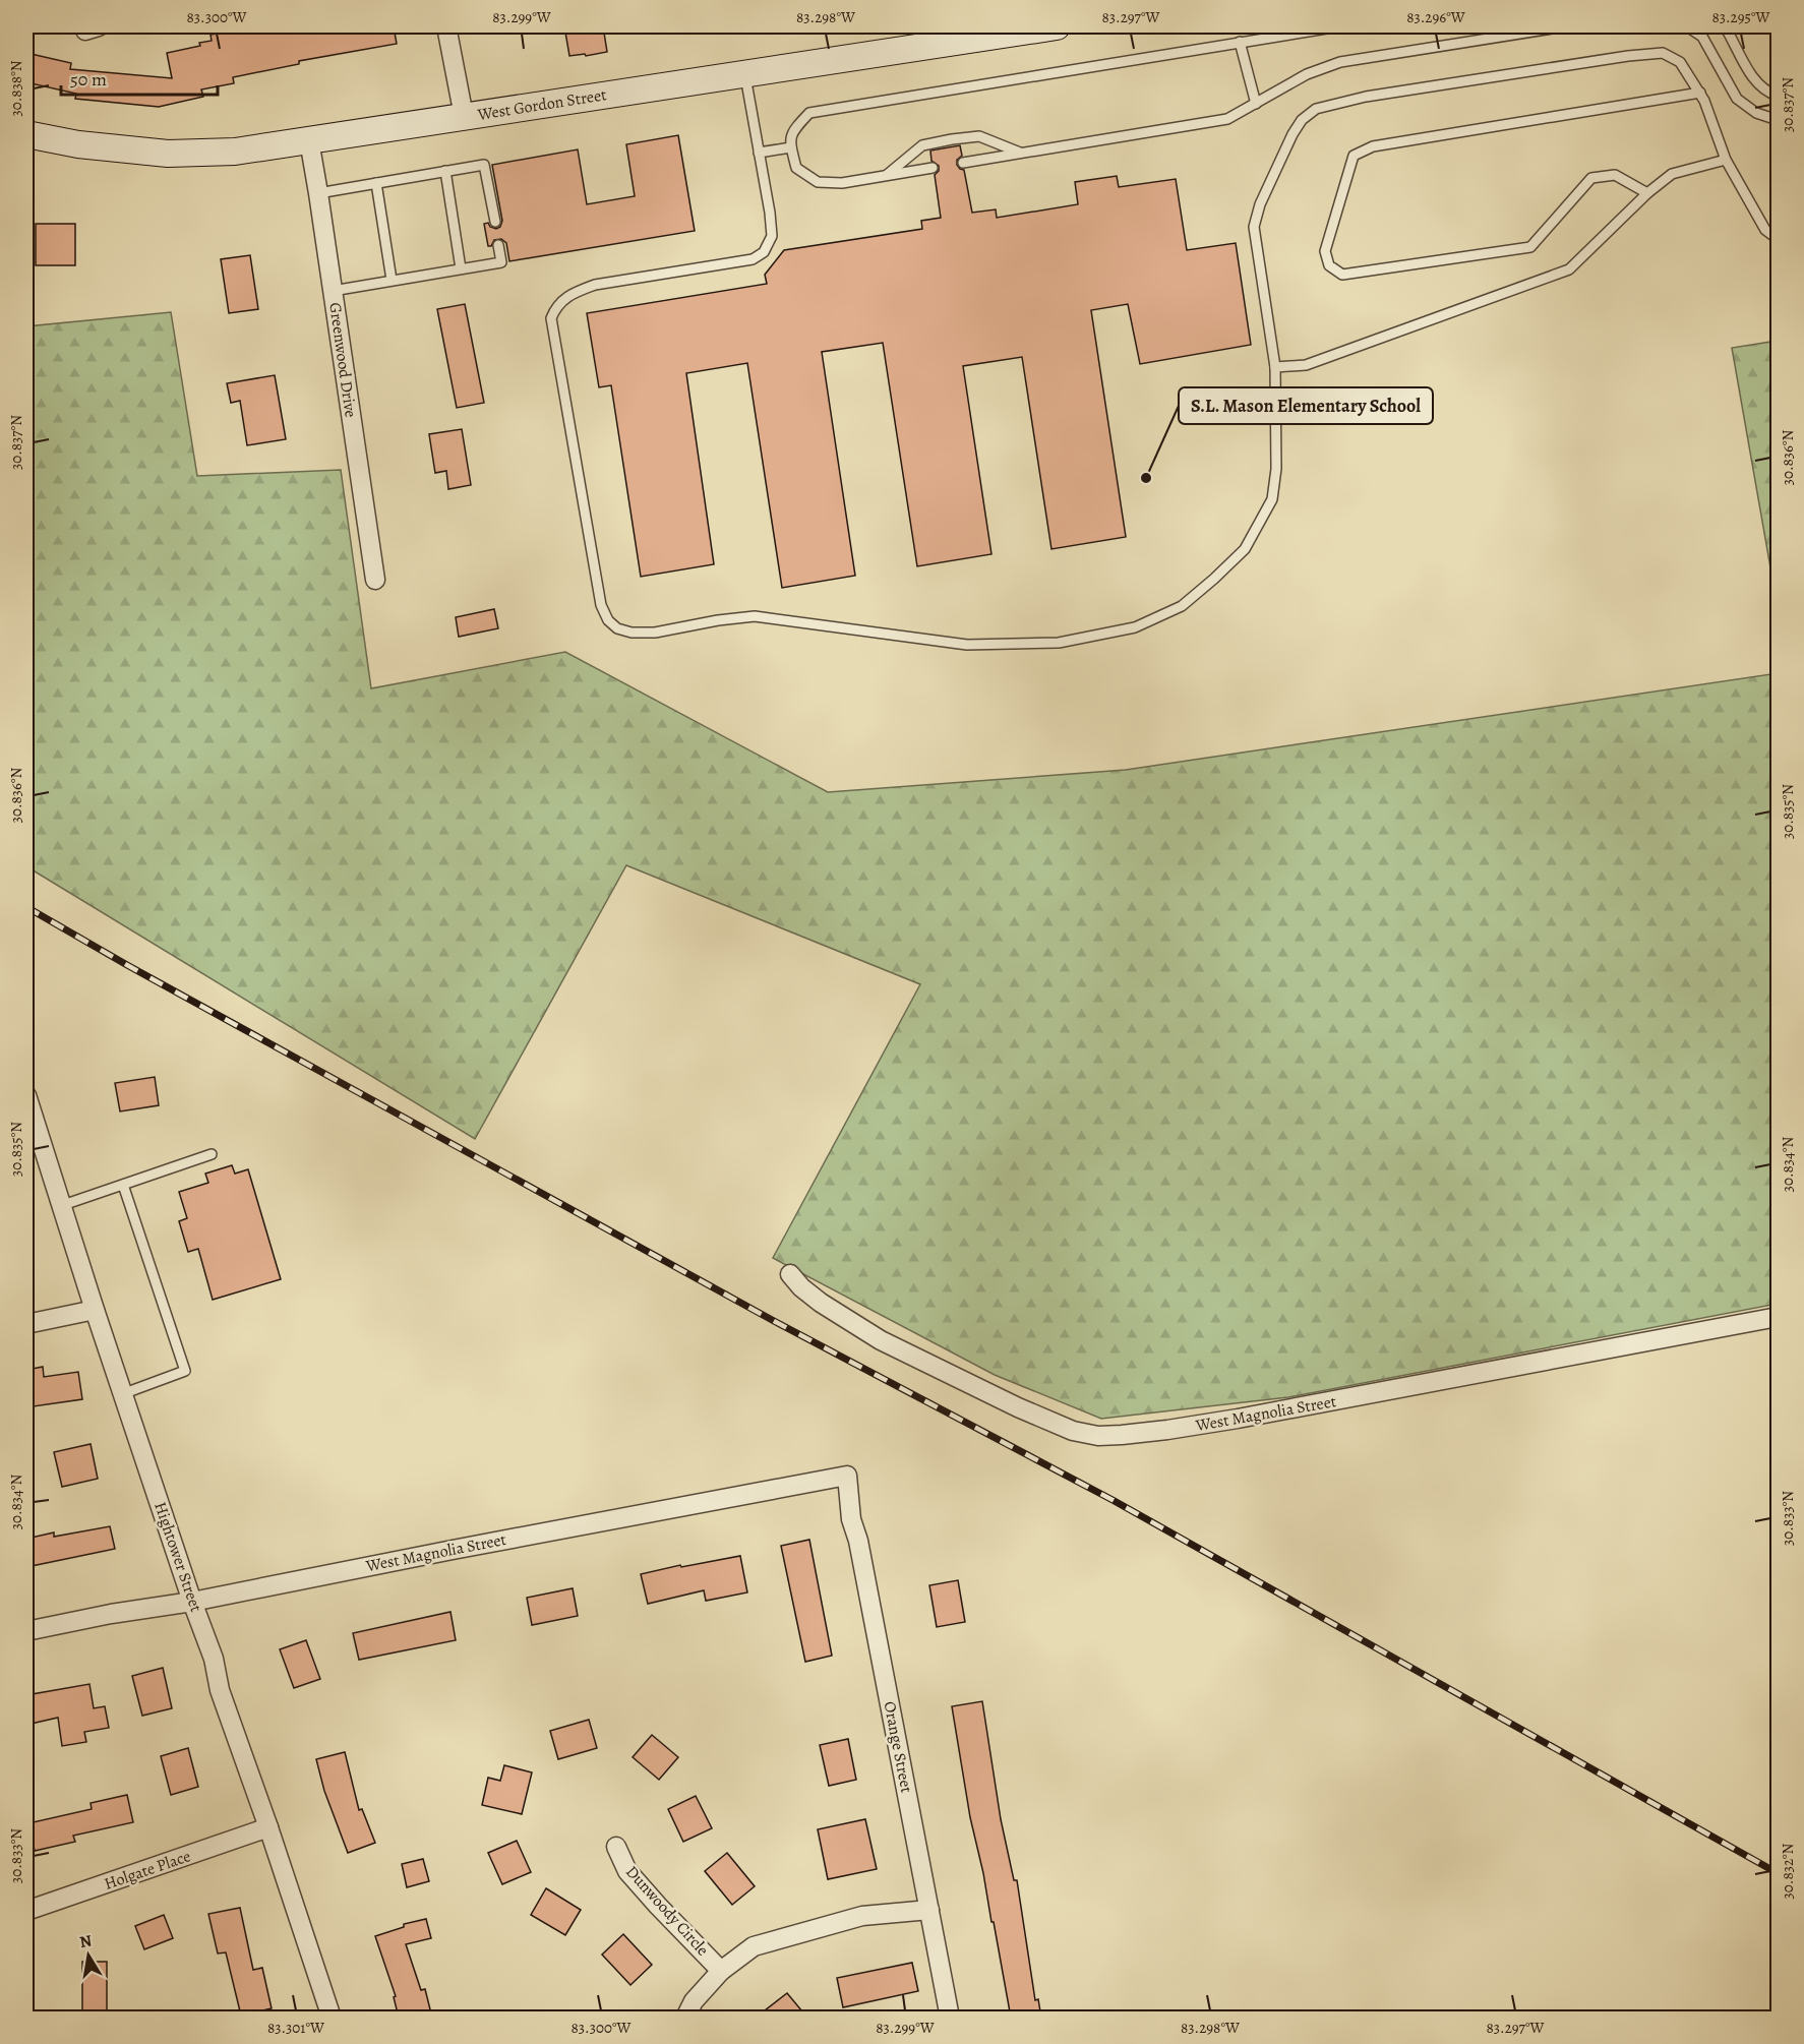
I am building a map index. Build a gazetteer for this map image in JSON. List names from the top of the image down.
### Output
{
  "streets": {
    "street": [
      "West Gordon Street",
      "Greenwood Drive",
      "West Magnolia Street",
      "Hightower Street",
      "Orange Street",
      "Holgate Place",
      "Dunwoody Circle"
    ]
  },
  "crossings": [
    ["West Gordon Street", "Greenwood Drive"],
    ["West Magnolia Street", "Hightower Street"],
    ["West Magnolia Street", "Orange Street"],
    ["Hightower Street", "Holgate Place"]
  ],
  "places": ["S.L. Mason Elementary School"],
  "scale_bar": "50 m",
  "north": "top",
  "coordinates": [
    "83.300°W",
    "83.299°W",
    "83.298°W",
    "83.297°W",
    "83.296°W",
    "83.295°W",
    "30.838°N",
    "30.837°N",
    "30.836°N",
    "30.835°N",
    "30.834°N",
    "30.833°N",
    "30.832°N",
    "83.301°W"
  ]
}
